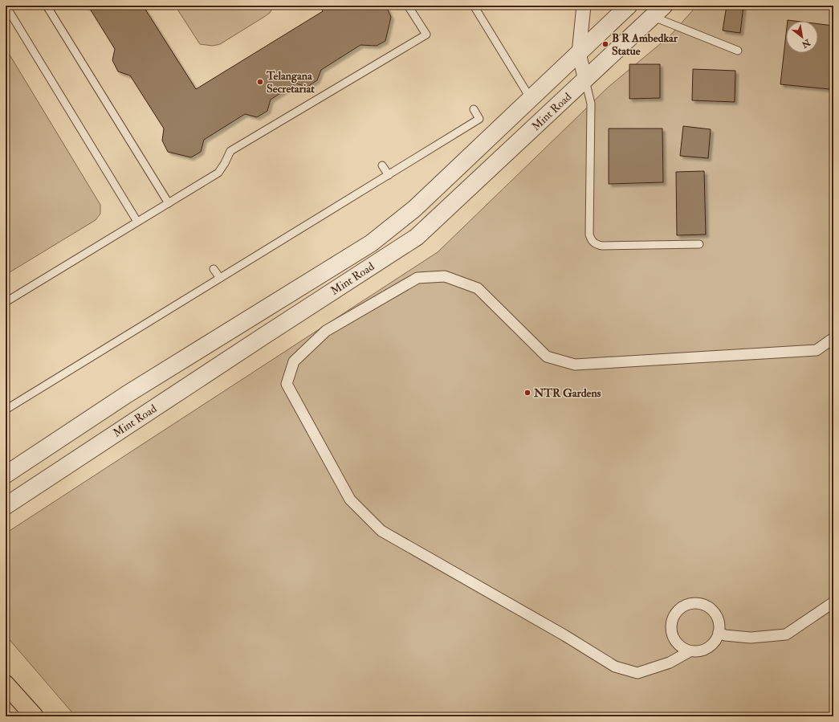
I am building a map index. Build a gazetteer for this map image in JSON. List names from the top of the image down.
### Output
{
  "streets": {
    "street": ["Mint Road"]
  },
  "places": ["B R Ambedkar Statue", "Telangana Secretariat", "NTR Gardens"],
  "north": "bottom right"
}
